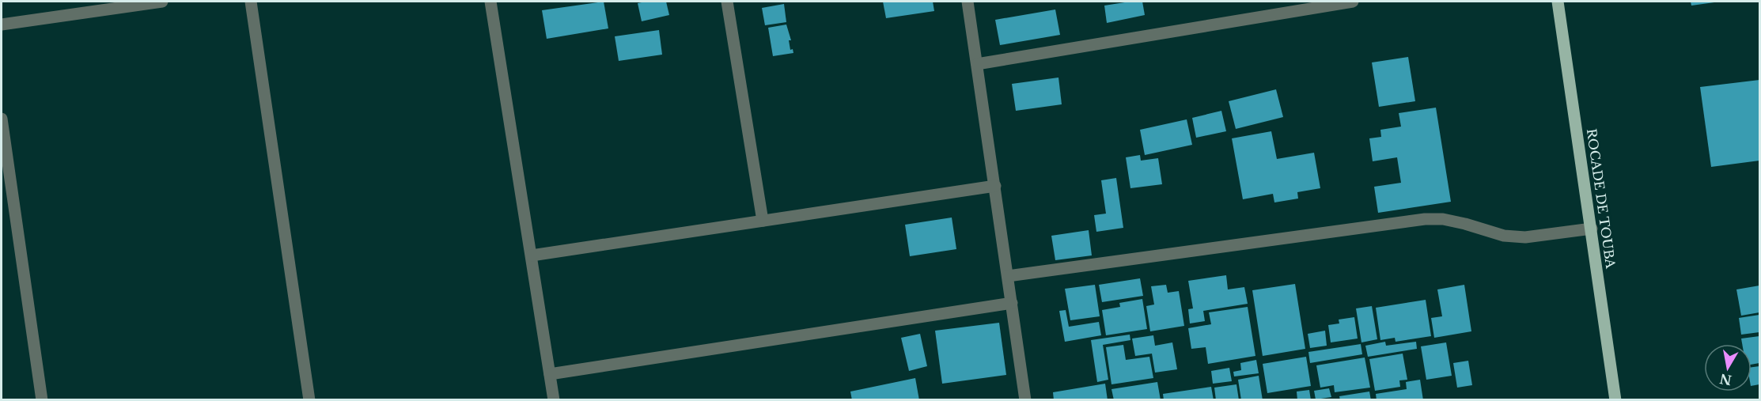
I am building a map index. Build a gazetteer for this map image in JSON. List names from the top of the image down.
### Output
{
  "streets": {
    "main road": ["ROCADE DE TOUBA"]
  },
  "north": "bottom"
}
